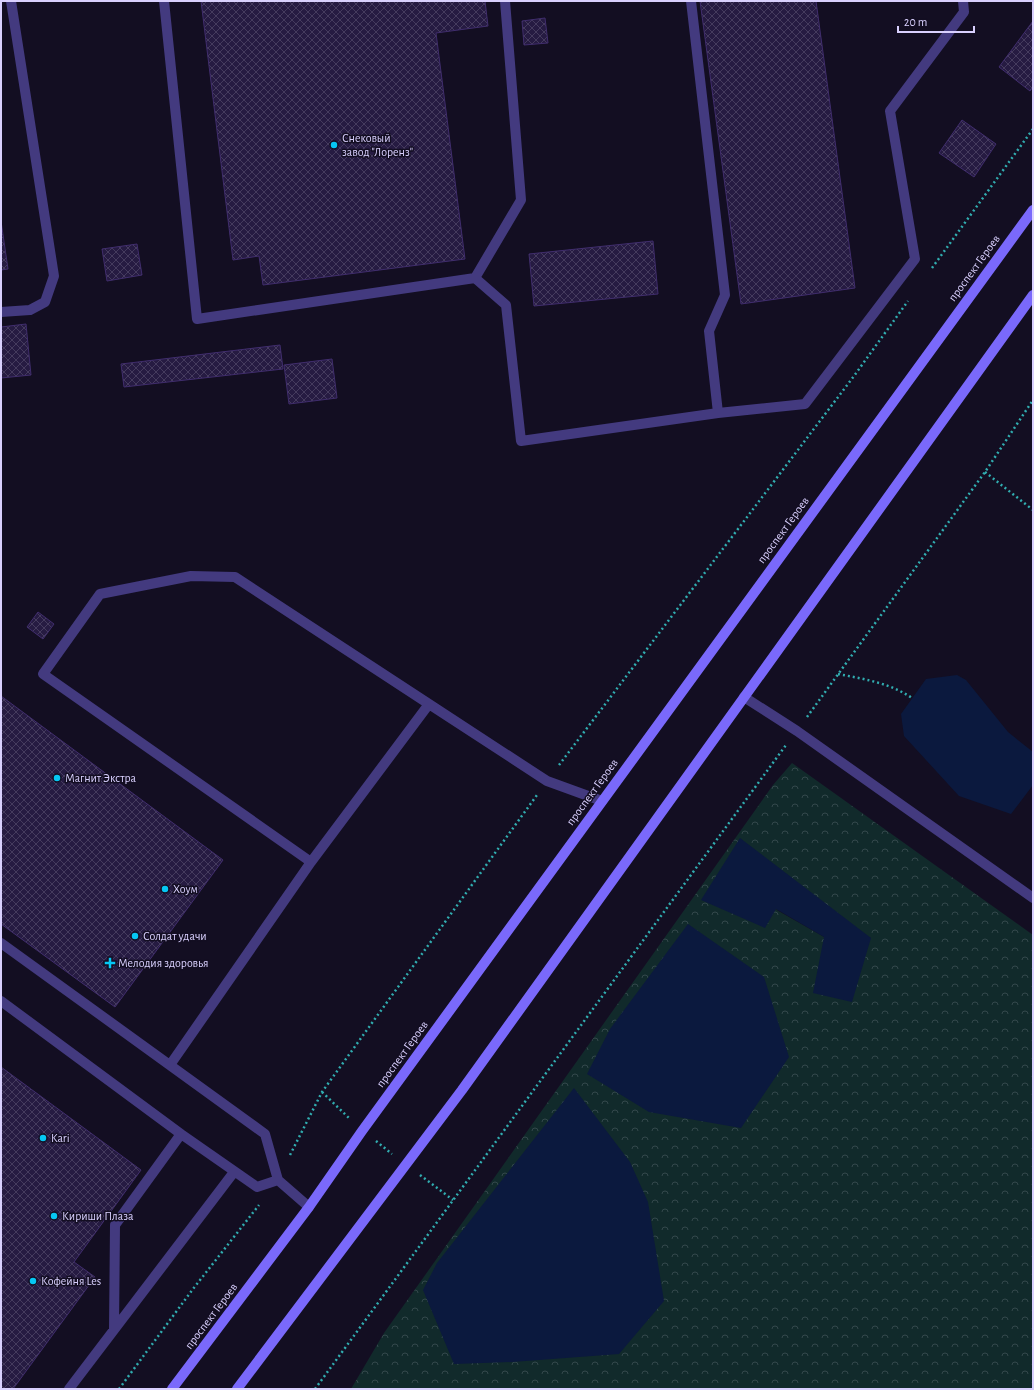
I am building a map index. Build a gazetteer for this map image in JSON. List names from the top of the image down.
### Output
{
  "streets": {
    "main road": ["проспект Героев"]
  },
  "places": {
    "other": [
      "Снековый завод \"Лоренз\"",
      "Магнит Экстра",
      "Хоум",
      "Солдат удачи",
      "Kari",
      "Кириши Плаза",
      "Кофейня Les"
    ],
    "health": ["Мелодия здоровья"]
  },
  "scale_bar": "20 m"
}
